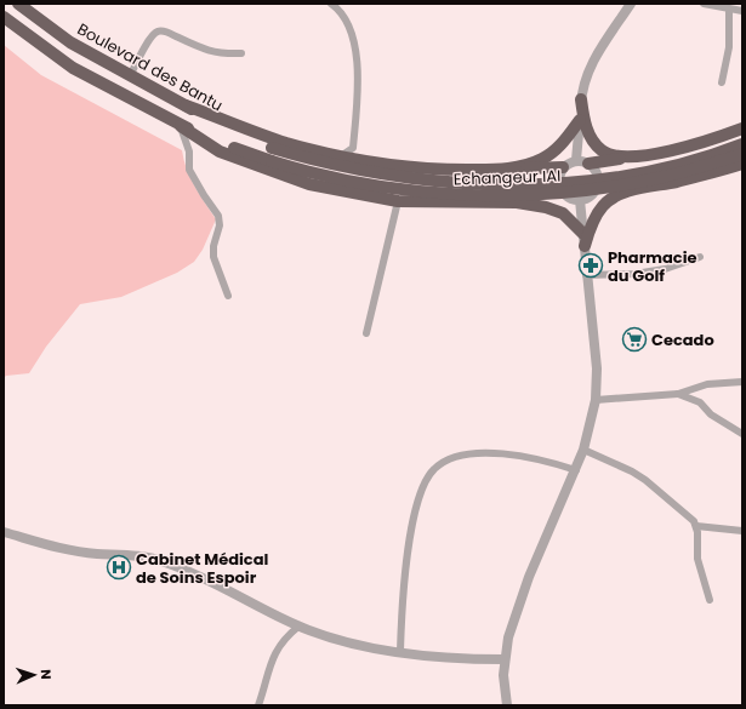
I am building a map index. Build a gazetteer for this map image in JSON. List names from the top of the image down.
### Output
{
  "streets": {
    "highway": ["Boulevard des Bantu", "Echangeur IAI"]
  },
  "crossings": [
    ["Boulevard des Bantu", "Echangeur IAI"]
  ],
  "places": {
    "pharmacy": ["Pharmacie du Golf"],
    "supermarket": ["Cecado"],
    "hospital": ["Cabinet Médical de Soins Espoir"]
  },
  "north": "right"
}
